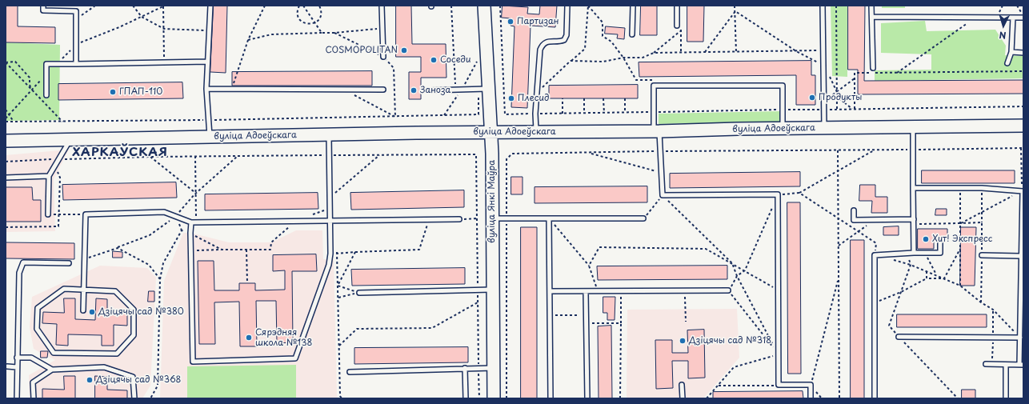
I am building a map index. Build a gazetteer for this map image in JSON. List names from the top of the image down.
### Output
{
  "streets": {
    "main road": ["вуліца Адоеўскага", "вуліца Янкі Маўра"]
  },
  "crossings": [
    ["вуліца Адоеўскага", "вуліца Янкі Маўра"]
  ],
  "districts": ["ХАРКАЎСКАЯ"],
  "places": [
    "Партизан",
    "COSMOPOLITAN",
    "Соседи",
    "Заноза",
    "ГПАП-110",
    "Продукты",
    "Плесид",
    "Хит! Экспресс",
    "Дзіцячы сад №380",
    "Сярэдняя школа №138",
    "Дзіцячы сад №318",
    "Дзіцячы сад №368"
  ],
  "north": "bottom"
}
